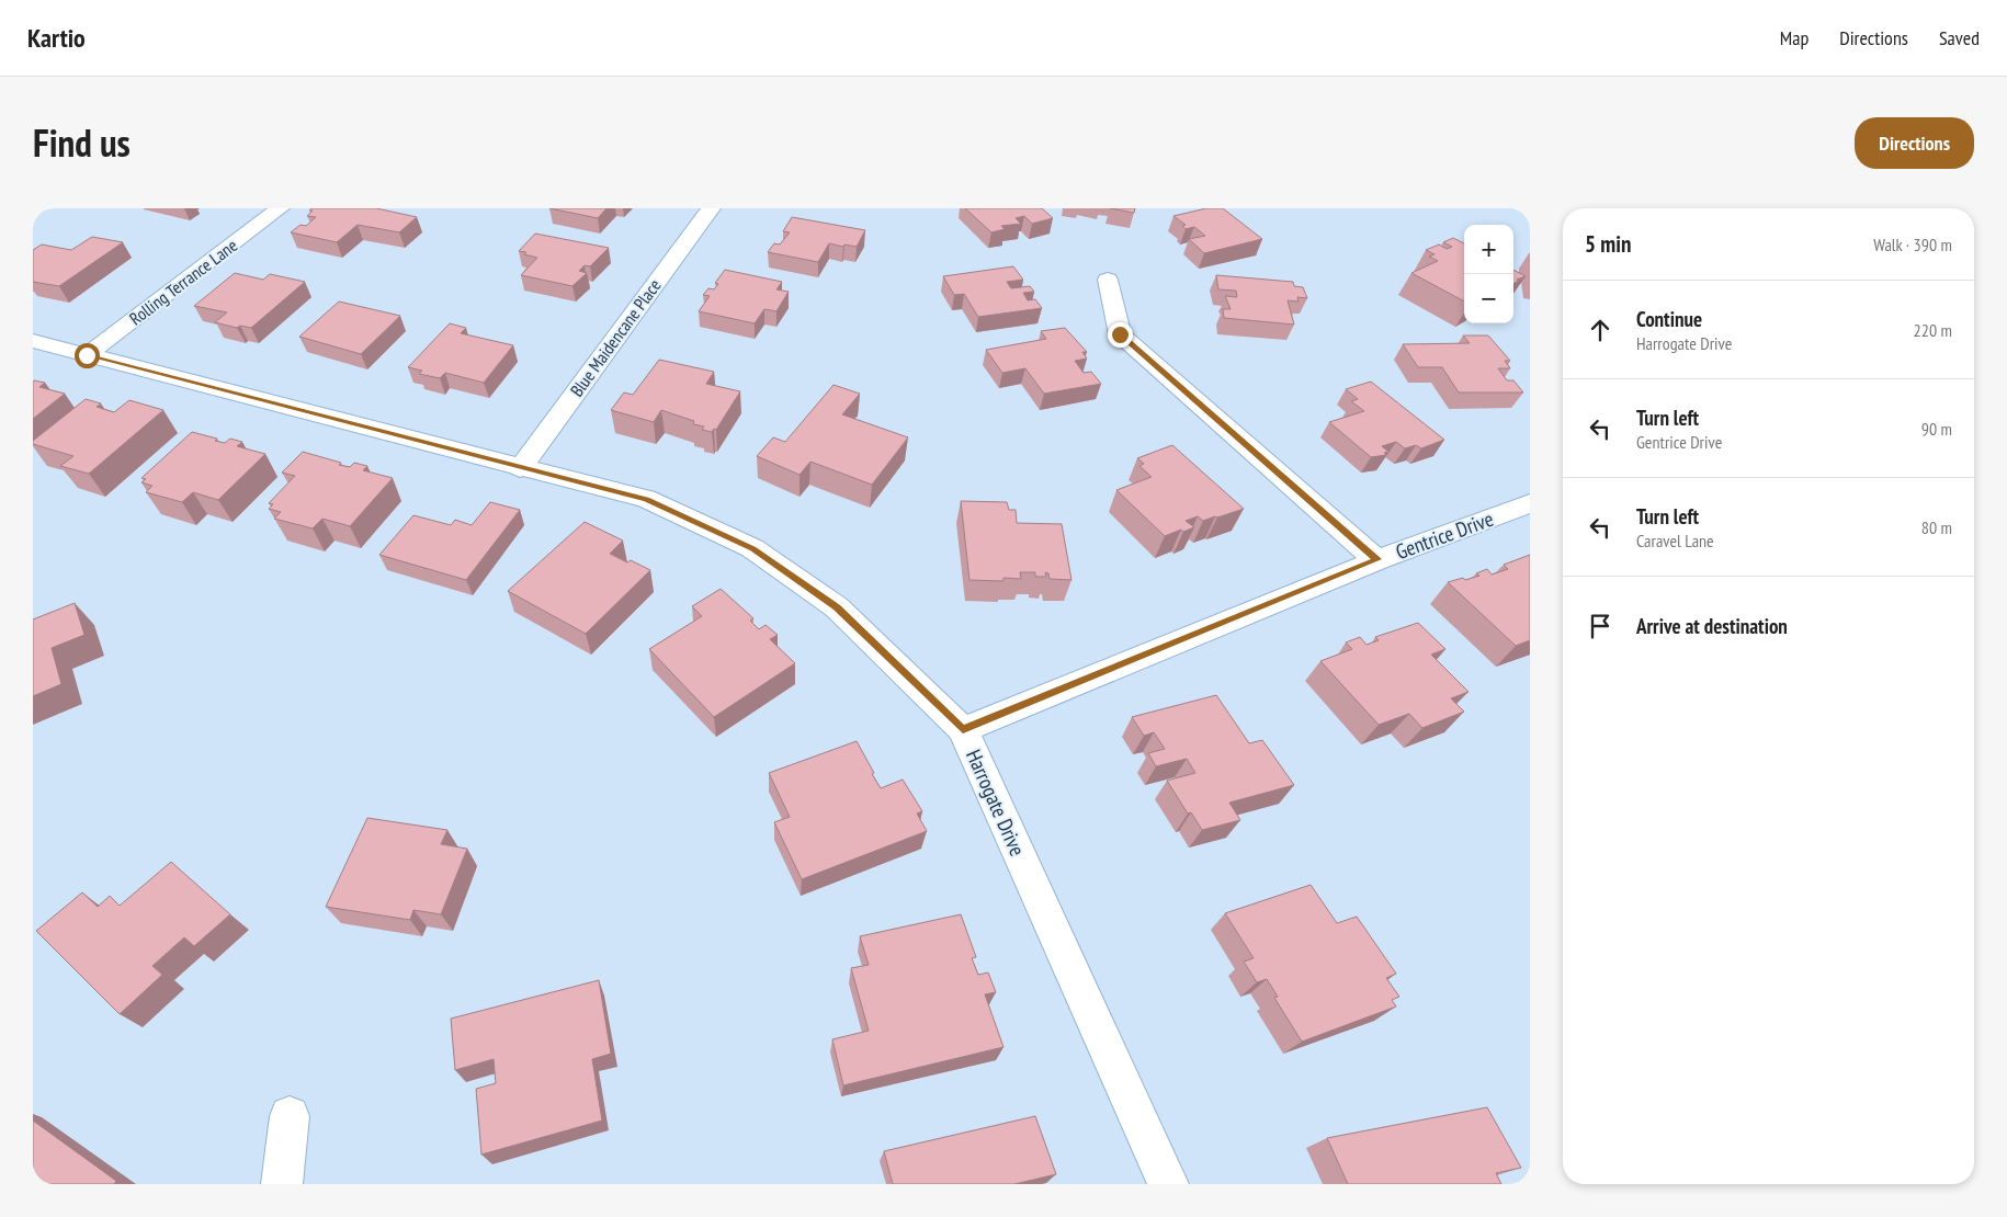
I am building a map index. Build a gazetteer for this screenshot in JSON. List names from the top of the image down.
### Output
{
  "streets": {
    "street": [
      "Rolling Terrance Lane",
      "Blue Maidencane Place",
      "Gentrice Drive",
      "Harrogate Drive"
    ]
  },
  "crossings": [
    ["Rolling Terrance Lane", "Harrogate Drive"],
    ["Blue Maidencane Place", "Harrogate Drive"],
    ["Gentrice Drive", "Harrogate Drive"]
  ],
  "page": {
    "header": "Kartio",
    "nav": ["Map", "Directions", "Saved"],
    "title": "Find us",
    "buttons": "Directions",
    "heading": ["5 min", "Walk · 390 m"],
    "map_buttons": ["+", "−"],
    "list": [
      ["Continue", "Harrogate Drive", "220 m"],
      ["Turn left", "Gentrice Drive", "90 m"],
      ["Turn left", "Caravel Lane", "80 m"],
      "Arrive at destination"
    ]
  }
}
